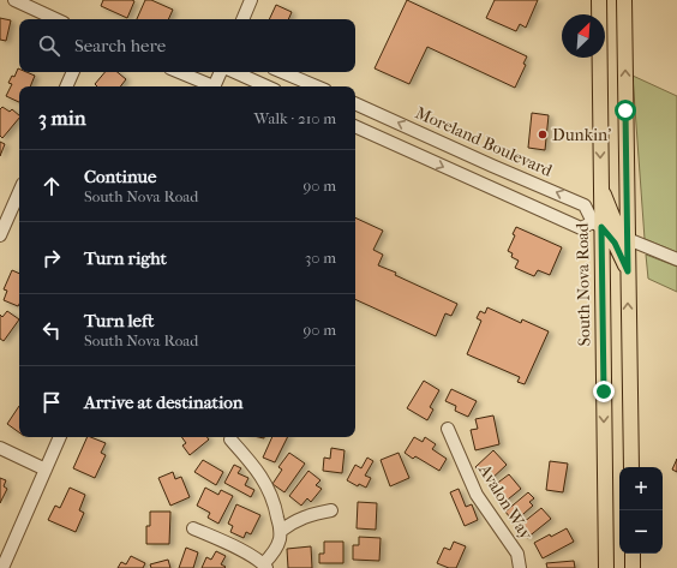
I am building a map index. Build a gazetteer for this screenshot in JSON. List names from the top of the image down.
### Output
{
  "streets": {
    "main road": ["South Nova Road"],
    "street": ["Moreland Boulevard", "Avalon Way"]
  },
  "crossings": [
    ["Moreland Boulevard", "South Nova Road"]
  ],
  "places": ["Dunkin'"],
  "north": "top right",
  "page": {
    "search": "Search here",
    "heading": ["3 min", "Walk · 210 m"],
    "list": [
      ["Continue", "South Nova Road", "90 m"],
      ["Turn right", "30 m"],
      ["Turn left", "South Nova Road", "90 m"],
      "Arrive at destination"
    ],
    "map_buttons": ["+", "−"]
  }
}
